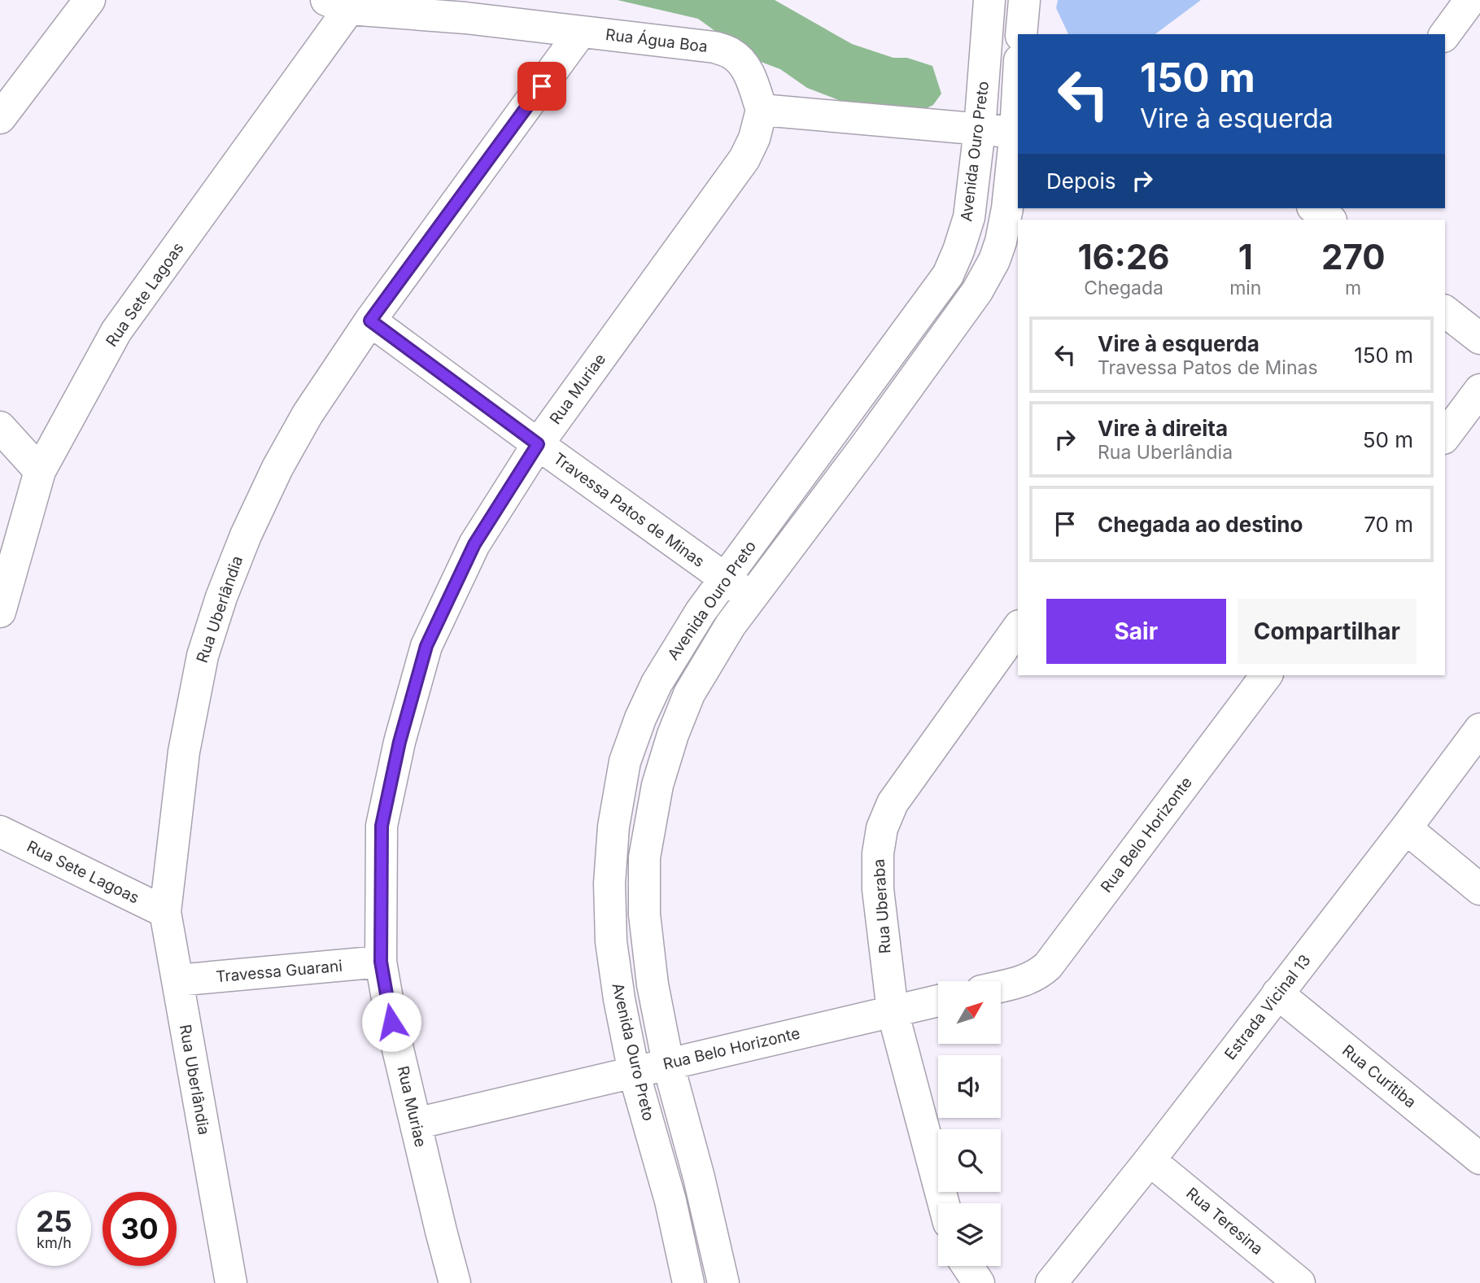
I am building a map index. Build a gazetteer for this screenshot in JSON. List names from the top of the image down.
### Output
{
  "streets": {
    "street": [
      "Rua Água Boa",
      "Avenida Ouro Preto",
      "Rua Sete Lagoas",
      "Rua Muriae",
      "Travessa Patos de Minas",
      "Rua Uberlândia",
      "Rua Belo Horizonte",
      "Rua Uberaba",
      "Travessa Guarani",
      "Estrada Vicinal 13",
      "Rua Curitiba",
      "Rua Teresina"
    ]
  },
  "crossings": [
    ["Rua Água Boa", "Rua Sete Lagoas"],
    ["Rua Água Boa", "Rua Muriae"],
    ["Rua Água Boa", "Rua Uberlândia"],
    ["Avenida Ouro Preto", "Travessa Patos de Minas"],
    ["Avenida Ouro Preto", "Rua Belo Horizonte"],
    ["Rua Sete Lagoas", "Rua Uberlândia"],
    ["Rua Muriae", "Travessa Patos de Minas"],
    ["Rua Muriae", "Rua Belo Horizonte"],
    ["Rua Muriae", "Travessa Guarani"],
    ["Travessa Patos de Minas", "Rua Uberlândia"],
    ["Rua Uberlândia", "Travessa Guarani"],
    ["Rua Belo Horizonte", "Rua Uberaba"],
    ["Estrada Vicinal 13", "Rua Curitiba"],
    ["Estrada Vicinal 13", "Rua Teresina"]
  ],
  "north": "top right",
  "page": {
    "turn": ["150 m", "Vire à esquerda"],
    "then": "Depois",
    "eta": [
      "16:26",
      "Chegada",
      "1",
      "min",
      "270",
      "m"
    ],
    "list": [
      {
        "name": "Vire à esquerda",
        "note": "Travessa Patos de Minas",
        "value": "150 m"
      },
      {
        "name": "Vire à direita",
        "note": "Rua Uberlândia",
        "value": "50 m"
      },
      {
        "name": "Chegada ao destino",
        "value": "70 m"
      }
    ],
    "buttons": ["Sair", "Compartilhar"],
    "speed": "25 km/h",
    "limit": "30"
  }
}
